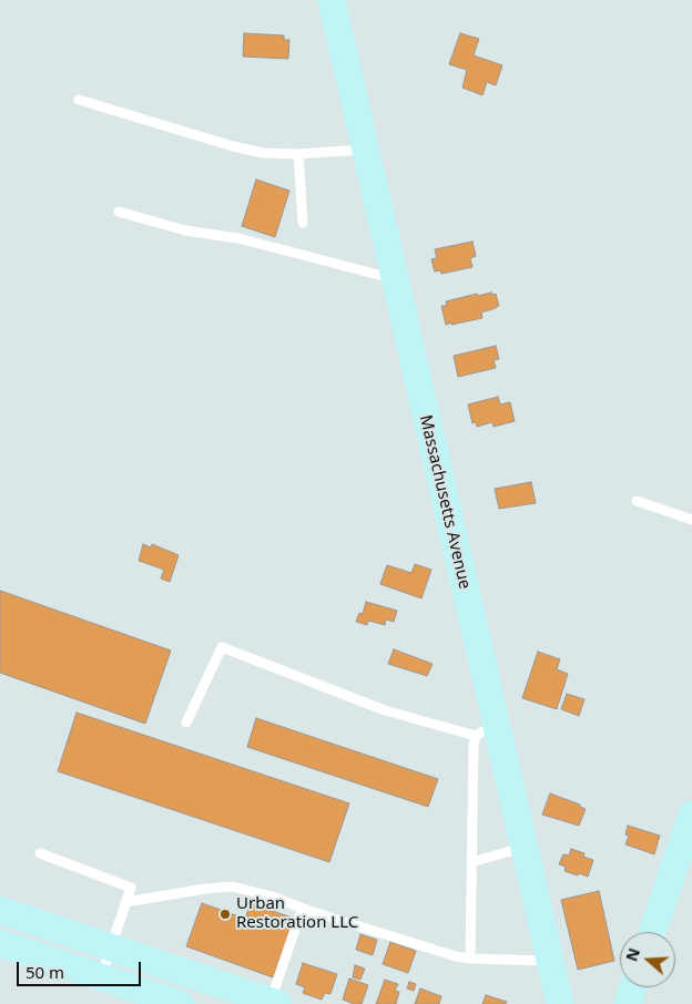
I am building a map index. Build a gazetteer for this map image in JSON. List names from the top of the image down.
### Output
{
  "streets": {
    "main road": ["Massachusetts Avenue"]
  },
  "places": ["Urban Restoration LLC"],
  "scale_bar": "50 m",
  "north": "left"
}
